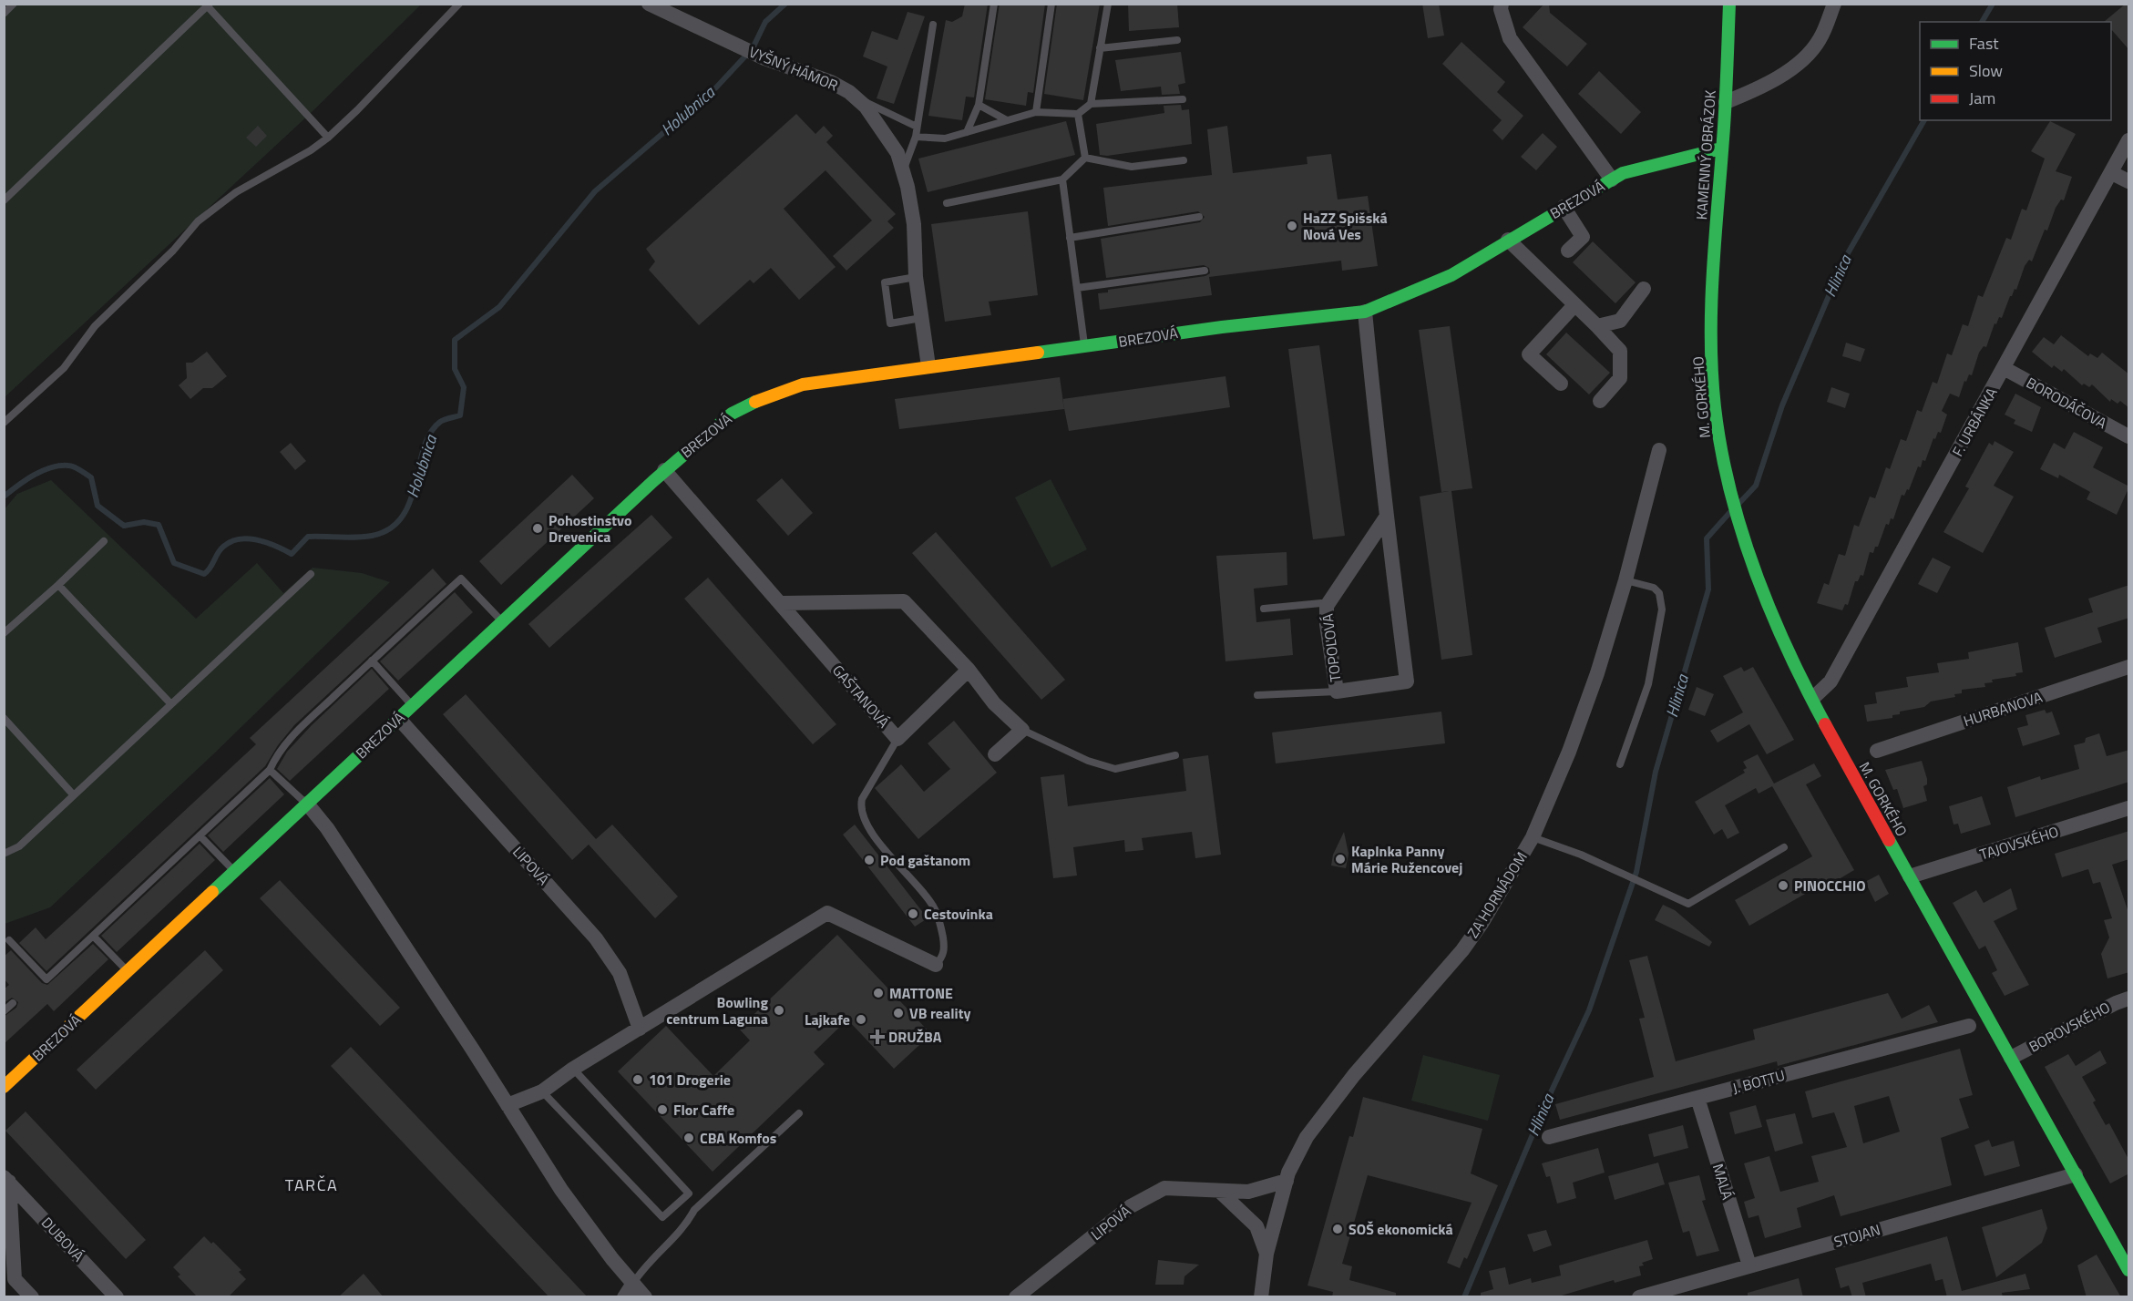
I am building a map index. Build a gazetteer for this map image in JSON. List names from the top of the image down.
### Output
{
  "streets": {
    "street": [
      "VYŠNÝ HÁMOR",
      "KAMENNÝ OBRÁZOK",
      "BREZOVÁ",
      "M. GORKÉHO",
      "BORODÁČOVA",
      "F. URBÁNKA",
      "TOPOĽOVÁ",
      "GAŠTANOVÁ",
      "HURBANOVA",
      "TAJOVSKÉHO",
      "LIPOVÁ",
      "ZA HORNÁDOM",
      "BOROVSKÉHO",
      "J. BOTTU",
      "MALÁ",
      "STOJAN",
      "DUBOVÁ"
    ]
  },
  "crossings": [
    ["VYŠNÝ HÁMOR", "BREZOVÁ"],
    ["KAMENNÝ OBRÁZOK", "BREZOVÁ"],
    ["KAMENNÝ OBRÁZOK", "M. GORKÉHO"],
    ["BREZOVÁ", "TOPOĽOVÁ"],
    ["BREZOVÁ", "GAŠTANOVÁ"],
    ["BREZOVÁ", "LIPOVÁ"],
    ["M. GORKÉHO", "F. URBÁNKA"],
    ["M. GORKÉHO", "TAJOVSKÉHO"],
    ["M. GORKÉHO", "BOROVSKÉHO"],
    ["M. GORKÉHO", "STOJAN"],
    ["BORODÁČOVA", "F. URBÁNKA"],
    ["LIPOVÁ", "ZA HORNÁDOM"],
    ["J. BOTTU", "MALÁ"],
    ["MALÁ", "STOJAN"]
  ],
  "districts": ["TARČA"],
  "water": ["Holubnica", "Hlinica"],
  "places": {
    "other": [
      "HaZZ Spišská Nová Ves",
      "Pohostinstvo Drevenica",
      "Kaplnka Panny Márie Ružencovej",
      "Pod gaštanom",
      "PINOCCHIO",
      "Cestovinka",
      "MATTONE",
      "Bowling centrum Laguna",
      "VB reality",
      "Lajkafe",
      "101 Drogerie",
      "Flor Caffe",
      "CBA Komfos",
      "SOŠ ekonomická"
    ],
    "health": ["DRUŽBA"]
  },
  "legend": ["Fast", "Slow", "Jam"]
}
